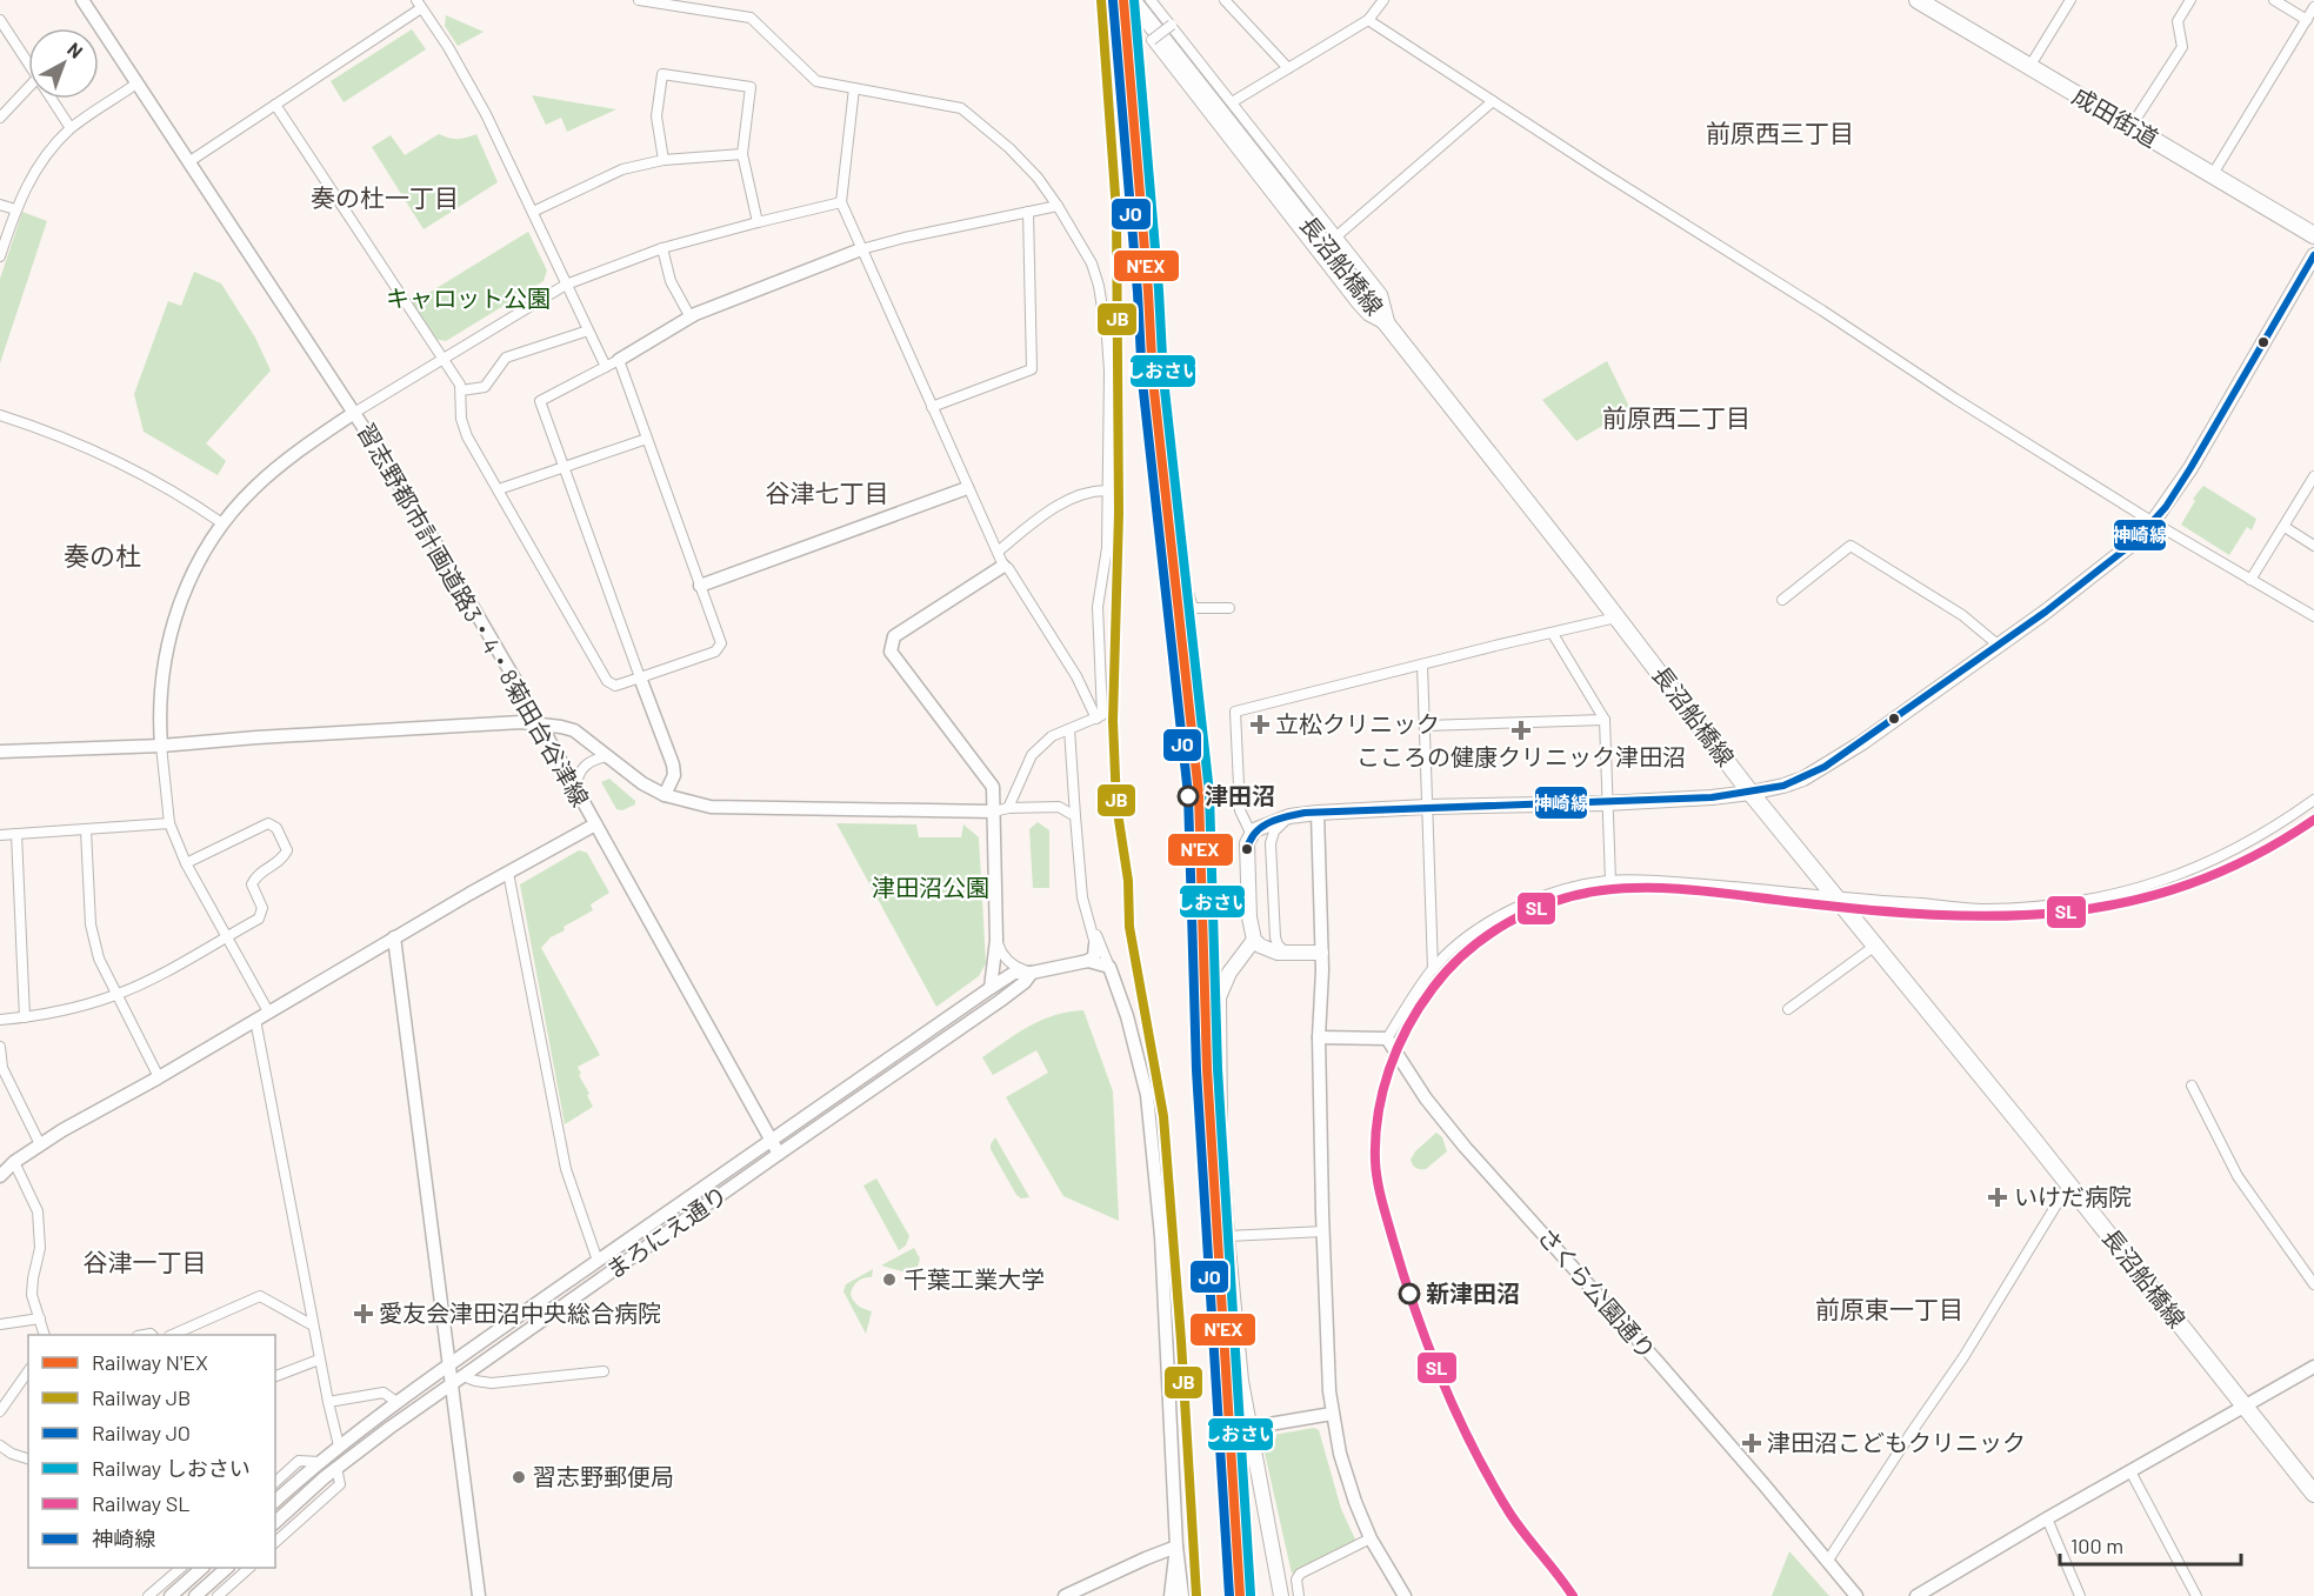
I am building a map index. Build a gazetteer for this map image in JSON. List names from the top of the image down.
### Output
{
  "streets": {
    "main road": ["成田街道", "長沼船橋線"],
    "street": ["習志野都市計画道路3・4・8菊田台谷津線", "まろにえ通り", "さくら公園通り"]
  },
  "crossings": [
    ["習志野都市計画道路3・4・8菊田台谷津線", "まろにえ通り"]
  ],
  "districts": [
    "前原西三丁目",
    "奏の杜一丁目",
    "前原西二丁目",
    "谷津七丁目",
    "奏の杜",
    "谷津一丁目",
    "前原東一丁目"
  ],
  "parks": ["キャロット公園", "津田沼公園"],
  "places": {
    "health": [
      "立松クリニック",
      "こころの健康クリニック津田沼",
      "いけだ病院",
      "愛友会津田沼中央総合病院",
      "津田沼こどもクリニック"
    ],
    "other": [
      "津田沼",
      "千葉工業大学",
      "新津田沼",
      "習志野郵便局"
    ]
  },
  "lines": [
    "rail line N'EX",
    "rail line JB",
    "rail line しおさい",
    "rail line JO",
    "transit line 神崎線",
    "rail line SL"
  ],
  "legend": [
    "Railway N'EX",
    "Railway JB",
    "Railway JO",
    "Railway しおさい",
    "Railway SL",
    "神崎線"
  ],
  "scale_bar": "100 m",
  "north": "top right"
}
